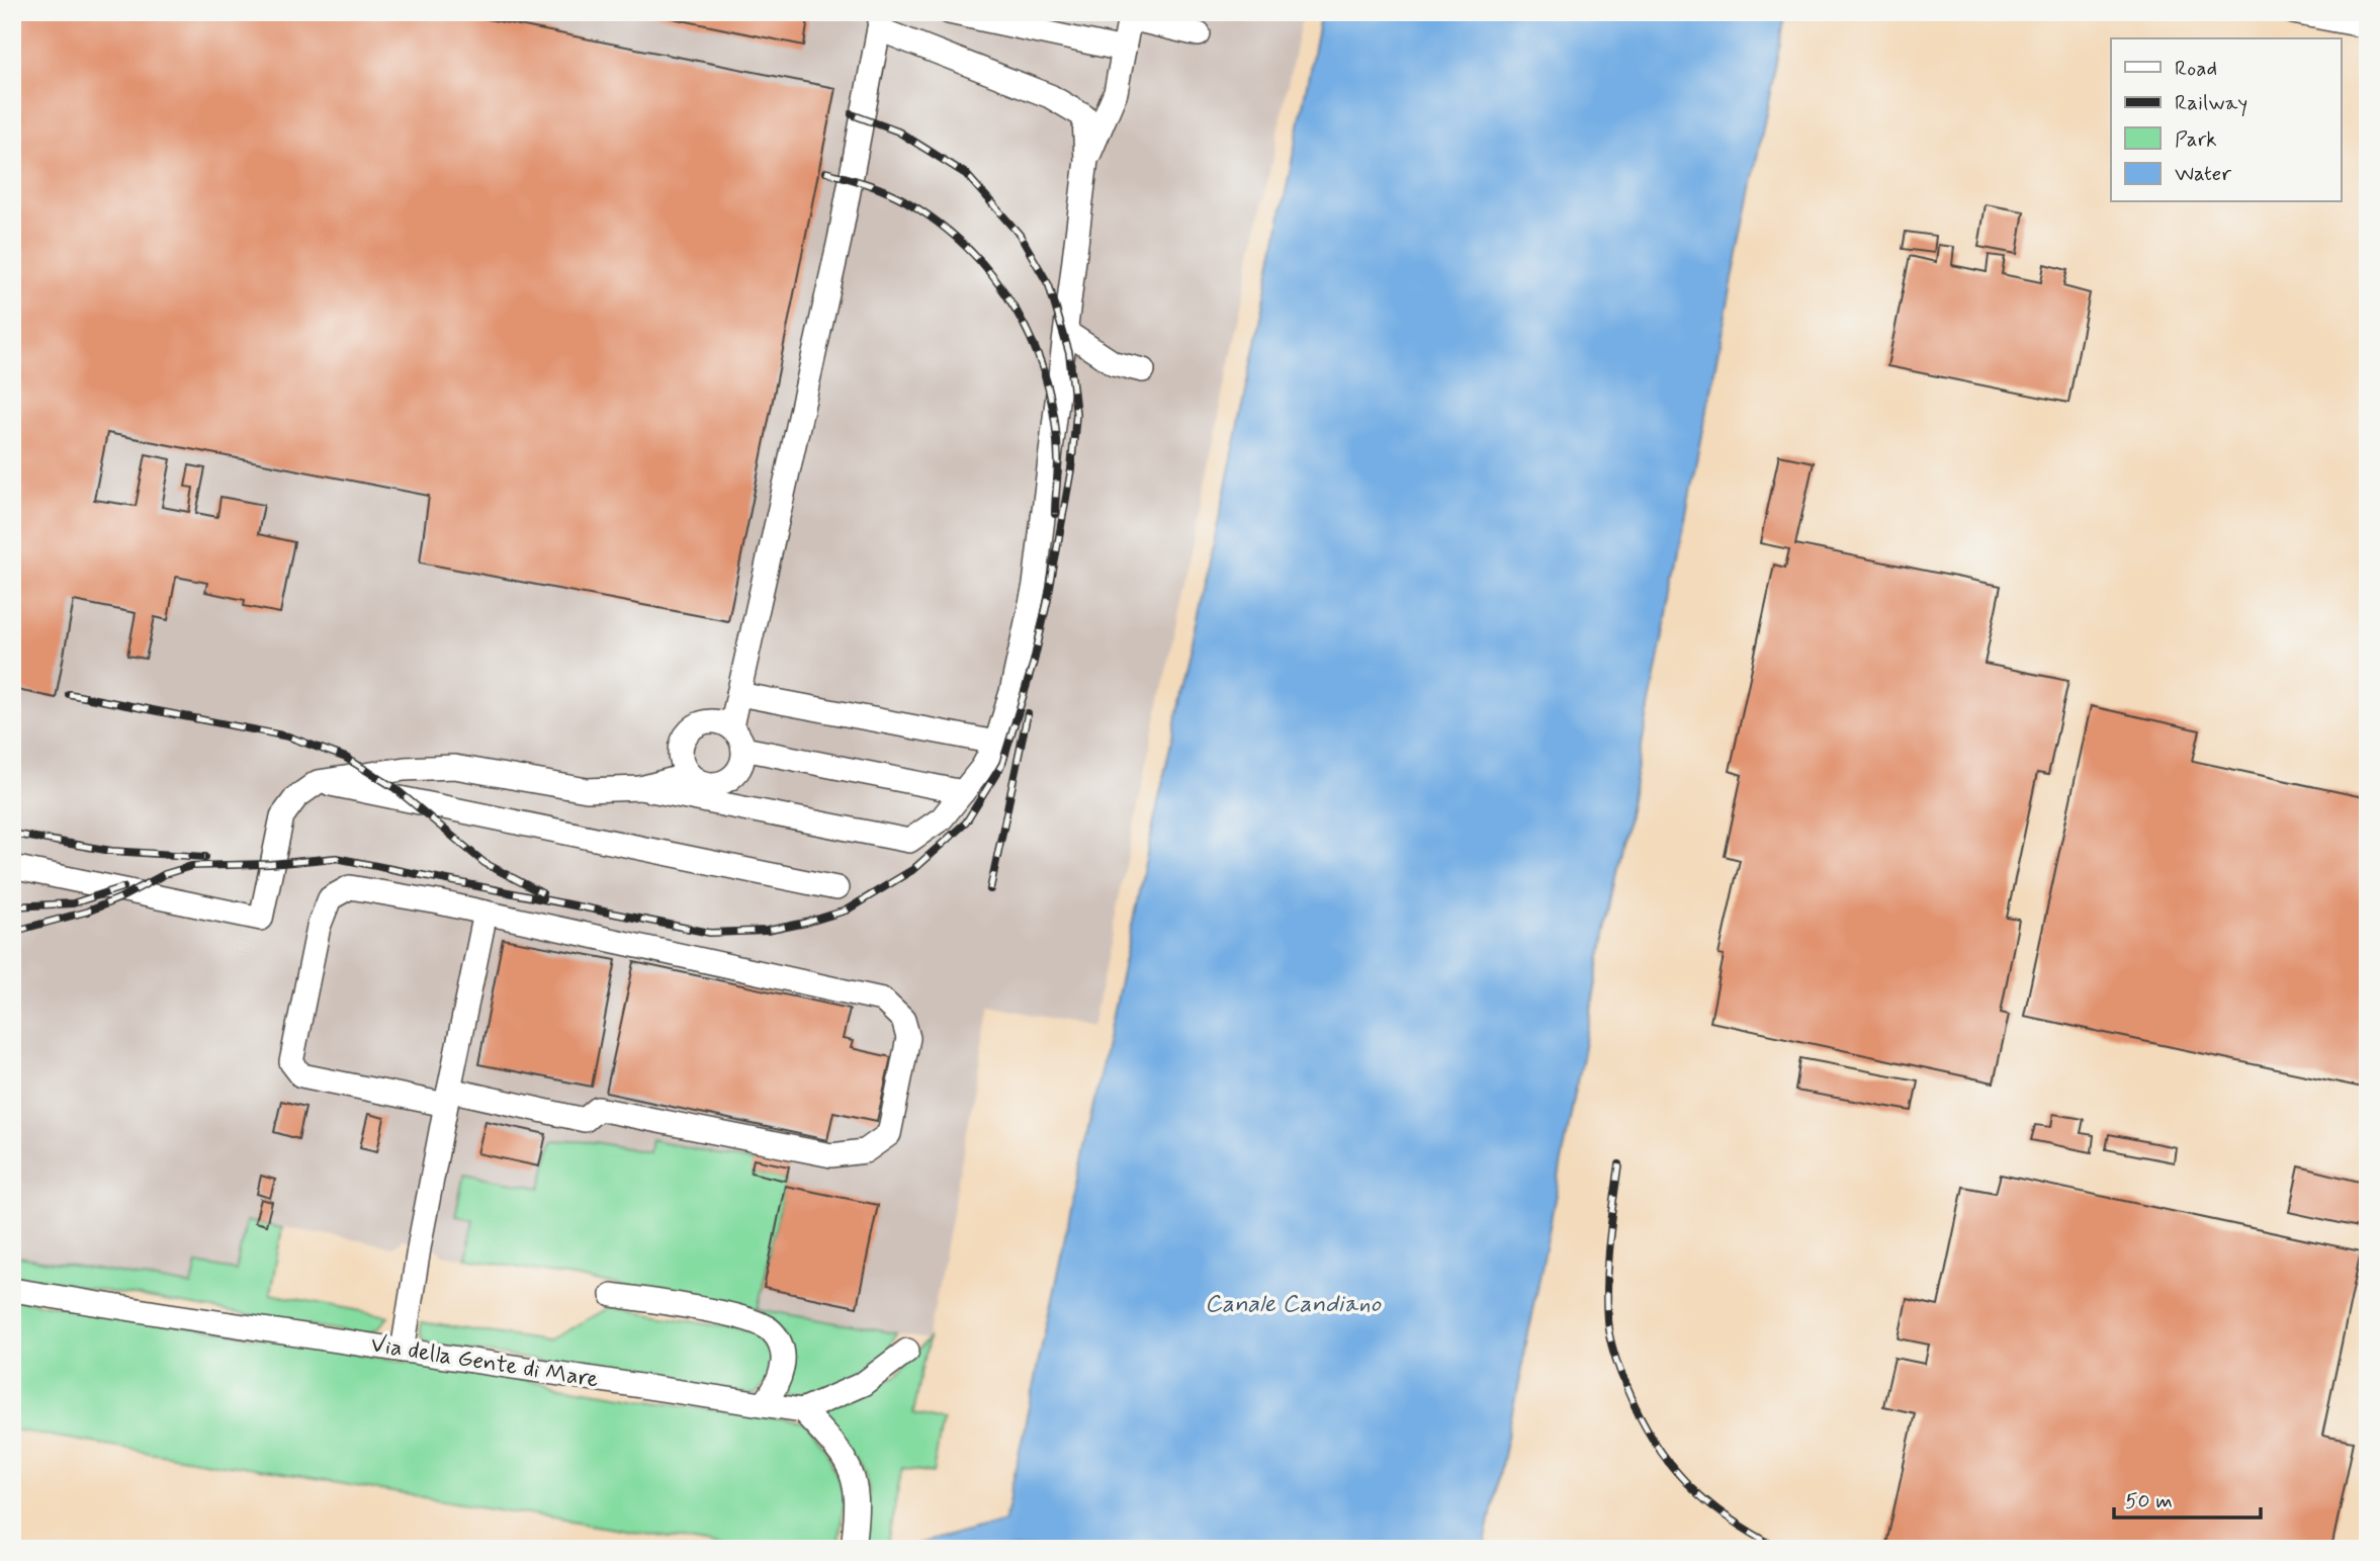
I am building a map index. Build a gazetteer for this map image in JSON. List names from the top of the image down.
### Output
{
  "streets": {
    "street": ["Via della Gente di Mare"]
  },
  "water": ["Canale Candiano"],
  "legend": [
    "Road",
    "Railway",
    "Park",
    "Water"
  ],
  "scale_bar": "50 m"
}
